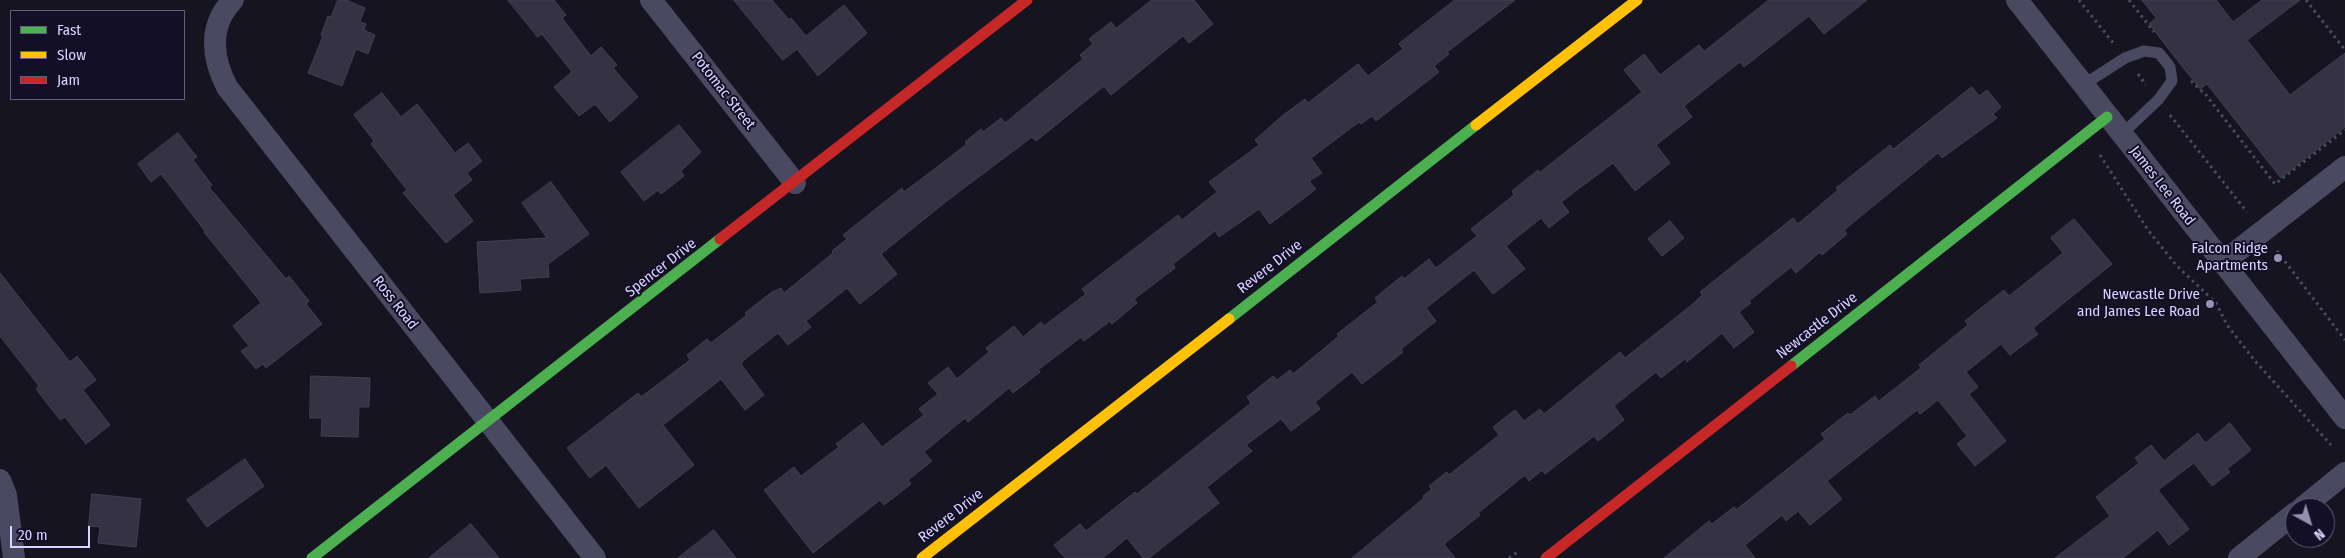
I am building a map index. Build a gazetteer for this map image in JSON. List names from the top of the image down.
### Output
{
  "streets": {
    "street": [
      "Potomac Street",
      "James Lee Road",
      "Revere Drive",
      "Spencer Drive",
      "Ross Road",
      "Newcastle Drive"
    ]
  },
  "crossings": [
    ["Potomac Street", "Spencer Drive"],
    ["James Lee Road", "Newcastle Drive"],
    ["Spencer Drive", "Ross Road"]
  ],
  "places": ["Falcon Ridge Apartments", "Newcastle Drive and James Lee Road"],
  "legend": ["Fast", "Slow", "Jam"],
  "scale_bar": "20 m",
  "north": "bottom right"
}
